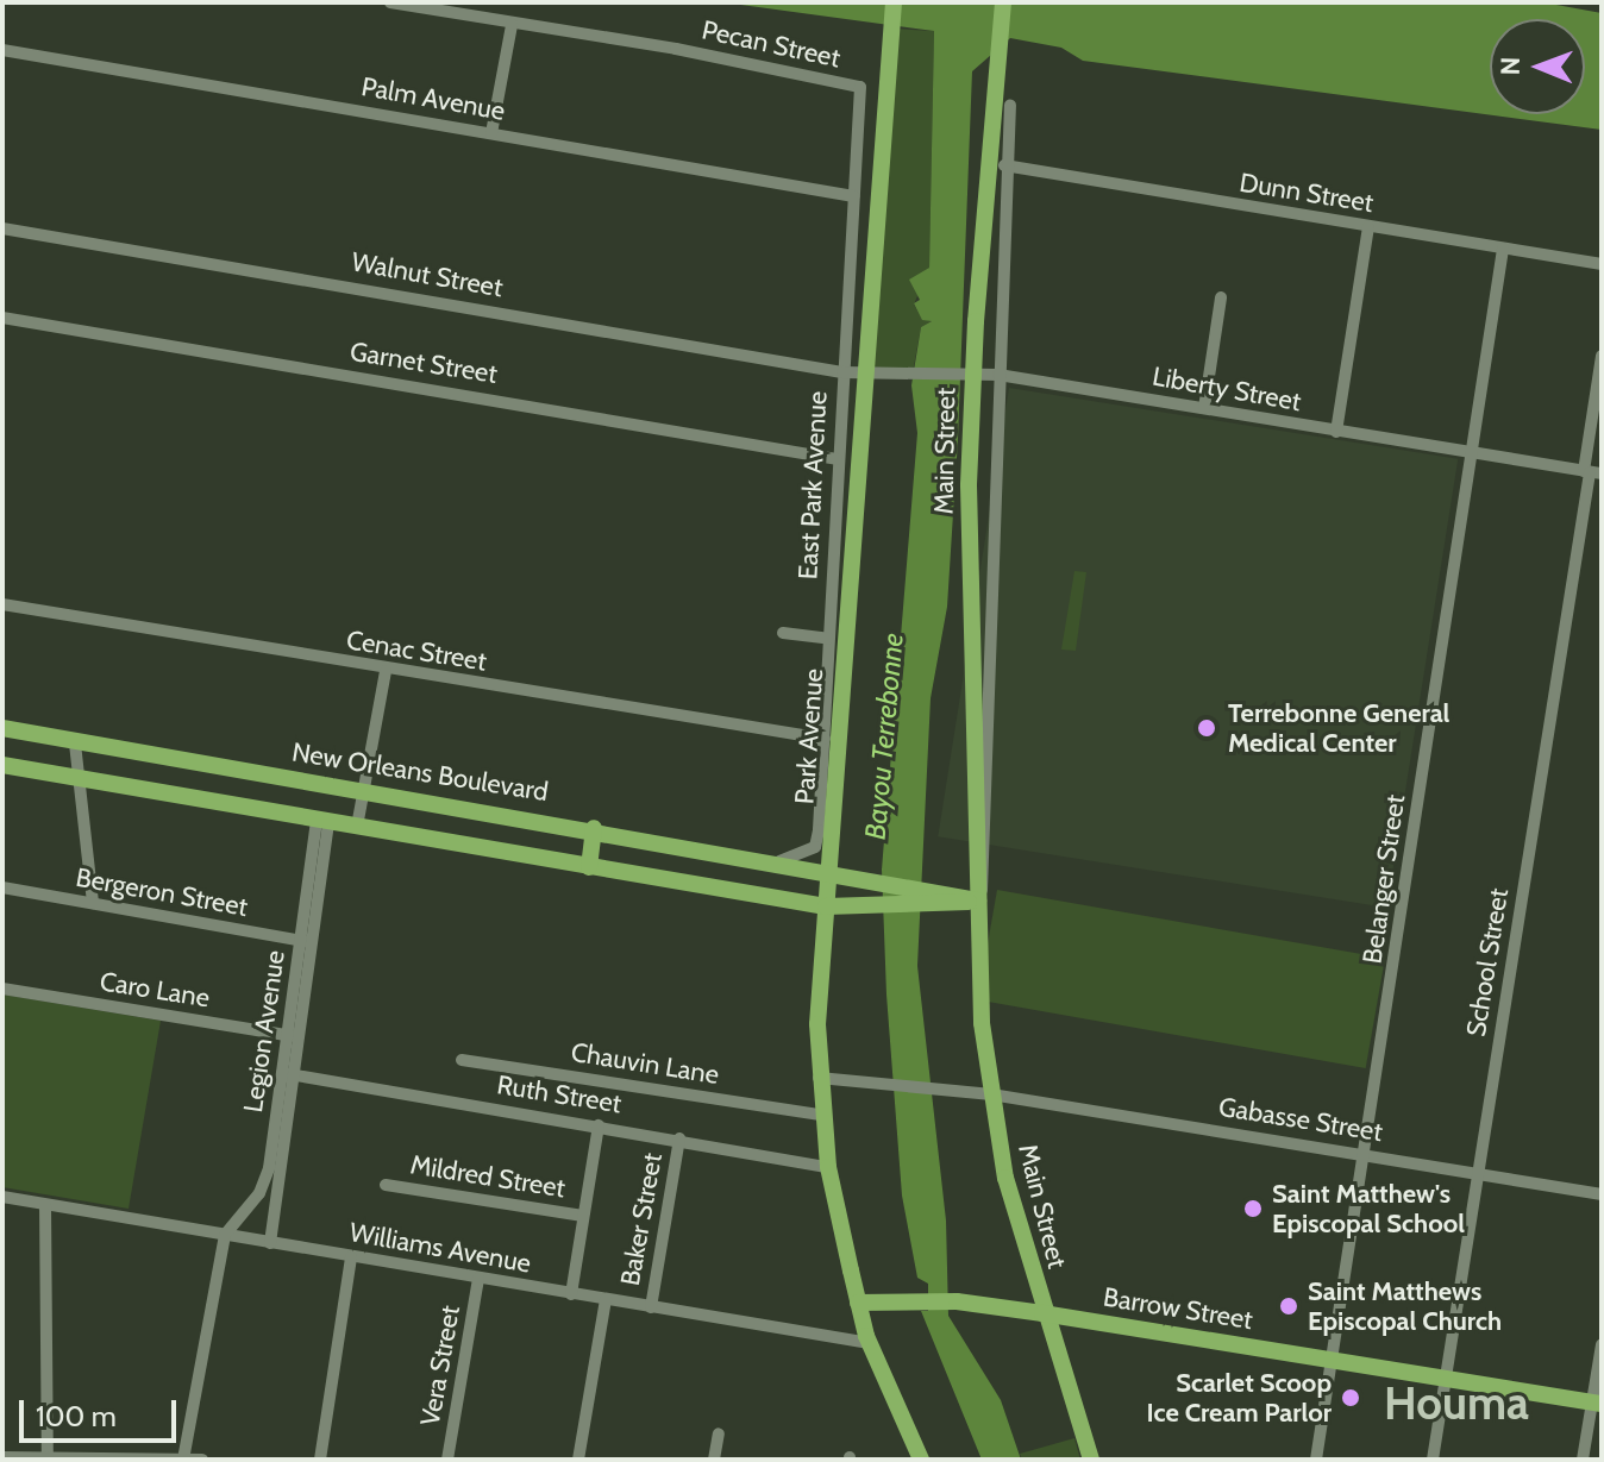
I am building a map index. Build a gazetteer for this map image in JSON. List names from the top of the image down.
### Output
{
  "streets": {
    "main road": [
      "Main Street",
      "Park Avenue",
      "New Orleans Boulevard",
      "Barrow Street"
    ],
    "street": [
      "Pecan Street",
      "Palm Avenue",
      "Dunn Street",
      "Walnut Street",
      "Garnet Street",
      "Liberty Street",
      "East Park Avenue",
      "Cenac Street",
      "Belanger Street",
      "Bergeron Street",
      "School Street",
      "Caro Lane",
      "Legion Avenue",
      "Chauvin Lane",
      "Ruth Street",
      "Gabasse Street",
      "Mildred Street",
      "Baker Street",
      "Williams Avenue",
      "Vera Street"
    ]
  },
  "crossings": [
    ["Pecan Street", "East Park Avenue"],
    ["Palm Avenue", "East Park Avenue"],
    ["Dunn Street", "Main Street"],
    ["Dunn Street", "Belanger Street"],
    ["Walnut Street", "Liberty Street"],
    ["Walnut Street", "East Park Avenue"],
    ["Garnet Street", "East Park Avenue"],
    ["Liberty Street", "Main Street"],
    ["Liberty Street", "East Park Avenue"],
    ["Liberty Street", "Belanger Street"],
    ["Liberty Street", "School Street"],
    ["Main Street", "New Orleans Boulevard"],
    ["Main Street", "Gabasse Street"],
    ["Main Street", "Barrow Street"],
    ["East Park Avenue", "Cenac Street"],
    ["East Park Avenue", "New Orleans Boulevard"],
    ["Park Avenue", "New Orleans Boulevard"],
    ["Park Avenue", "Chauvin Lane"],
    ["Park Avenue", "Ruth Street"],
    ["Park Avenue", "Gabasse Street"],
    ["Park Avenue", "Williams Avenue"],
    ["Park Avenue", "Barrow Street"],
    ["Belanger Street", "Gabasse Street"],
    ["Belanger Street", "Barrow Street"],
    ["Bergeron Street", "Legion Avenue"],
    ["School Street", "Gabasse Street"],
    ["School Street", "Barrow Street"],
    ["Caro Lane", "Legion Avenue"],
    ["Legion Avenue", "Ruth Street"],
    ["Legion Avenue", "Williams Avenue"],
    ["Ruth Street", "Baker Street"],
    ["Baker Street", "Williams Avenue"],
    ["Williams Avenue", "Vera Street"]
  ],
  "districts": ["Houma"],
  "water": ["Bayou Terrebonne"],
  "places": [
    "Terrebonne General Medical Center",
    "Saint Matthew's Episcopal School",
    "Saint Matthews Episcopal Church",
    "Scarlet Scoop Ice Cream Parlor"
  ],
  "scale_bar": "100 m",
  "north": "left"
}
